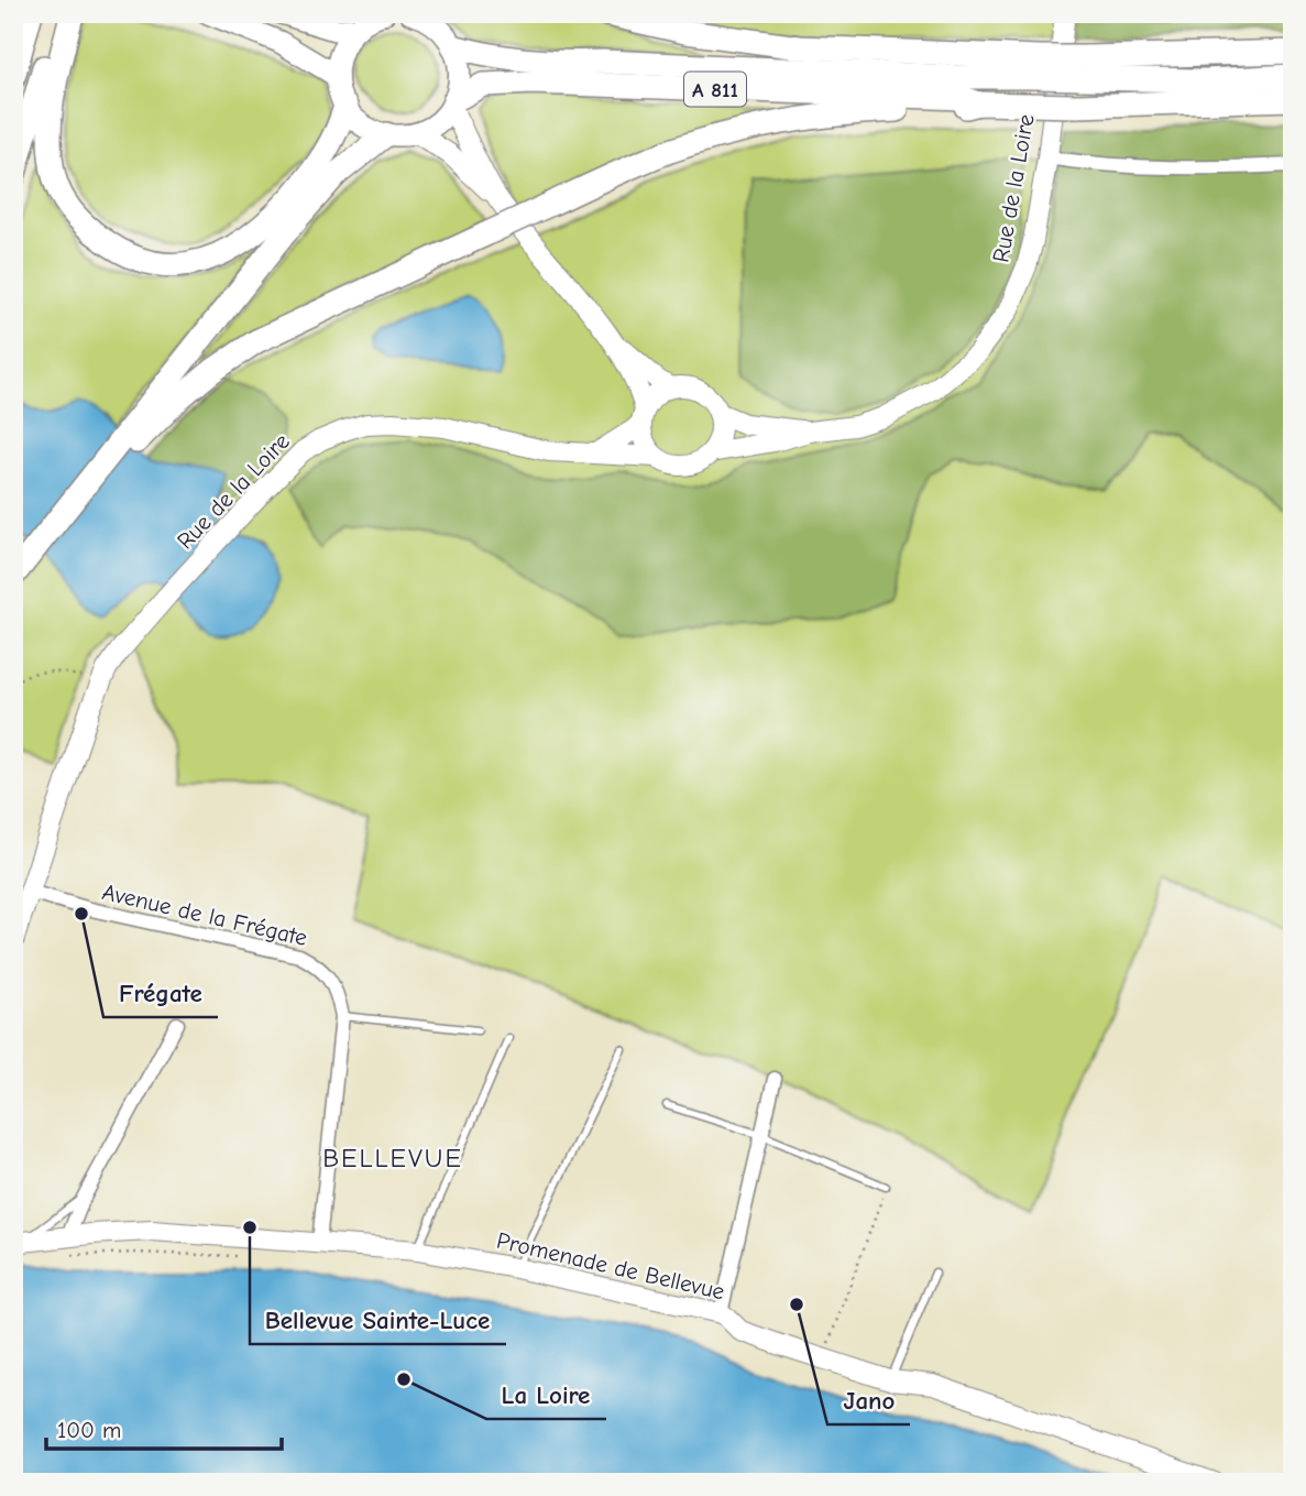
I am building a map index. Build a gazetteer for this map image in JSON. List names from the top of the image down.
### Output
{
  "streets": {
    "highway": ["A 811"],
    "street": ["Rue de la Loire", "Avenue de la Frégate", "Promenade de Bellevue"]
  },
  "crossings": [
    ["Rue de la Loire", "Avenue de la Frégate"],
    ["Avenue de la Frégate", "Promenade de Bellevue"]
  ],
  "districts": ["BELLEVUE"],
  "places": [
    "Frégate",
    "Bellevue Sainte-Luce",
    "Jano",
    "La Loire"
  ],
  "scale_bar": "100 m"
}
